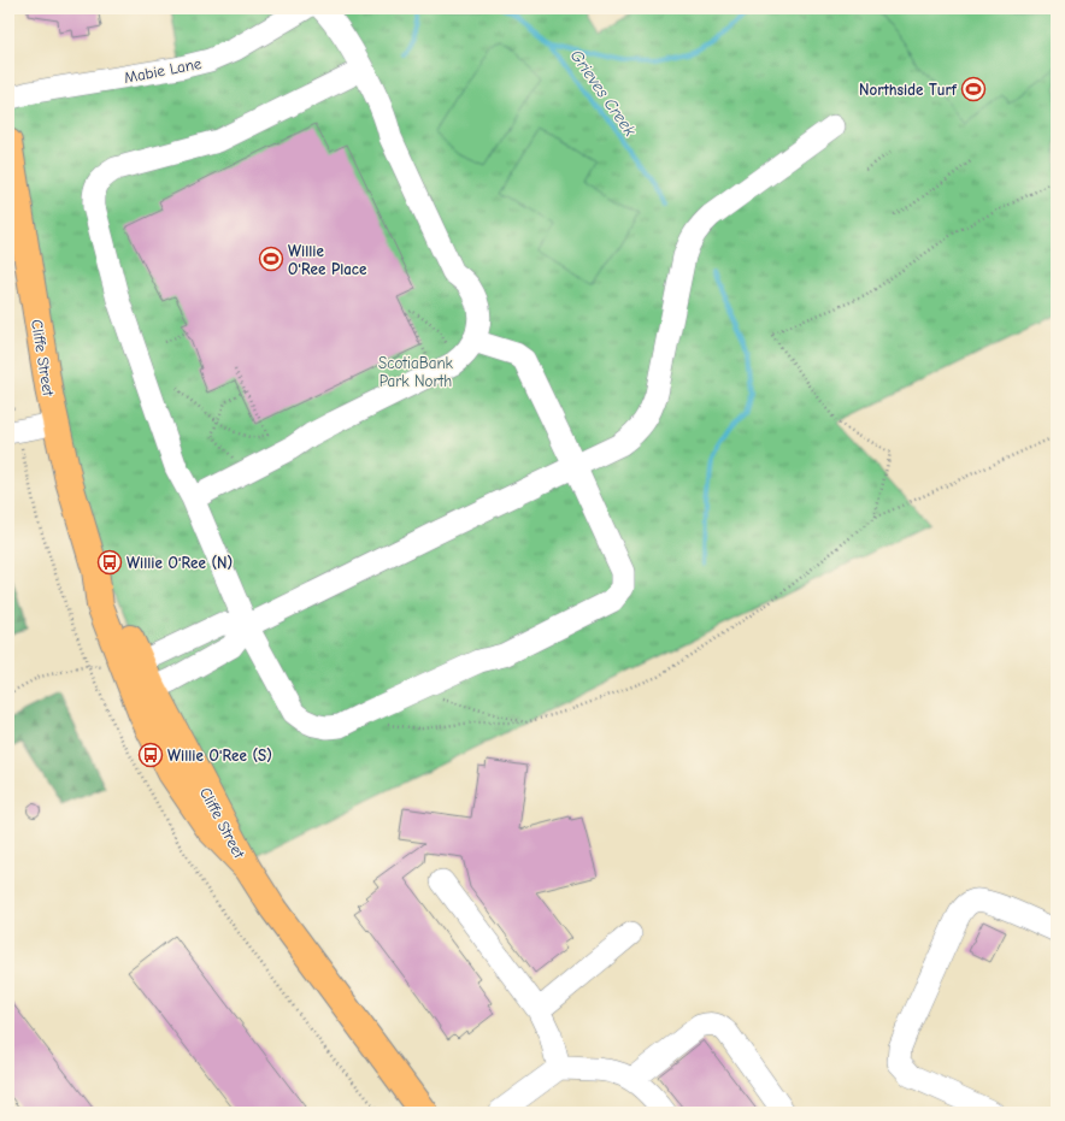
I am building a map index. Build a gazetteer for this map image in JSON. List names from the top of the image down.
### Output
{
  "streets": {
    "main road": ["Cliffe Street"],
    "street": ["Mabie Lane"]
  },
  "water": ["Grieves Creek"],
  "parks": ["ScotiaBank Park North"],
  "places": {
    "sports": ["Northside Turf", "Willie O'Ree Place"],
    "bus stop": ["Willie O'Ree (N)", "Willie O'Ree (S)"]
  }
}
